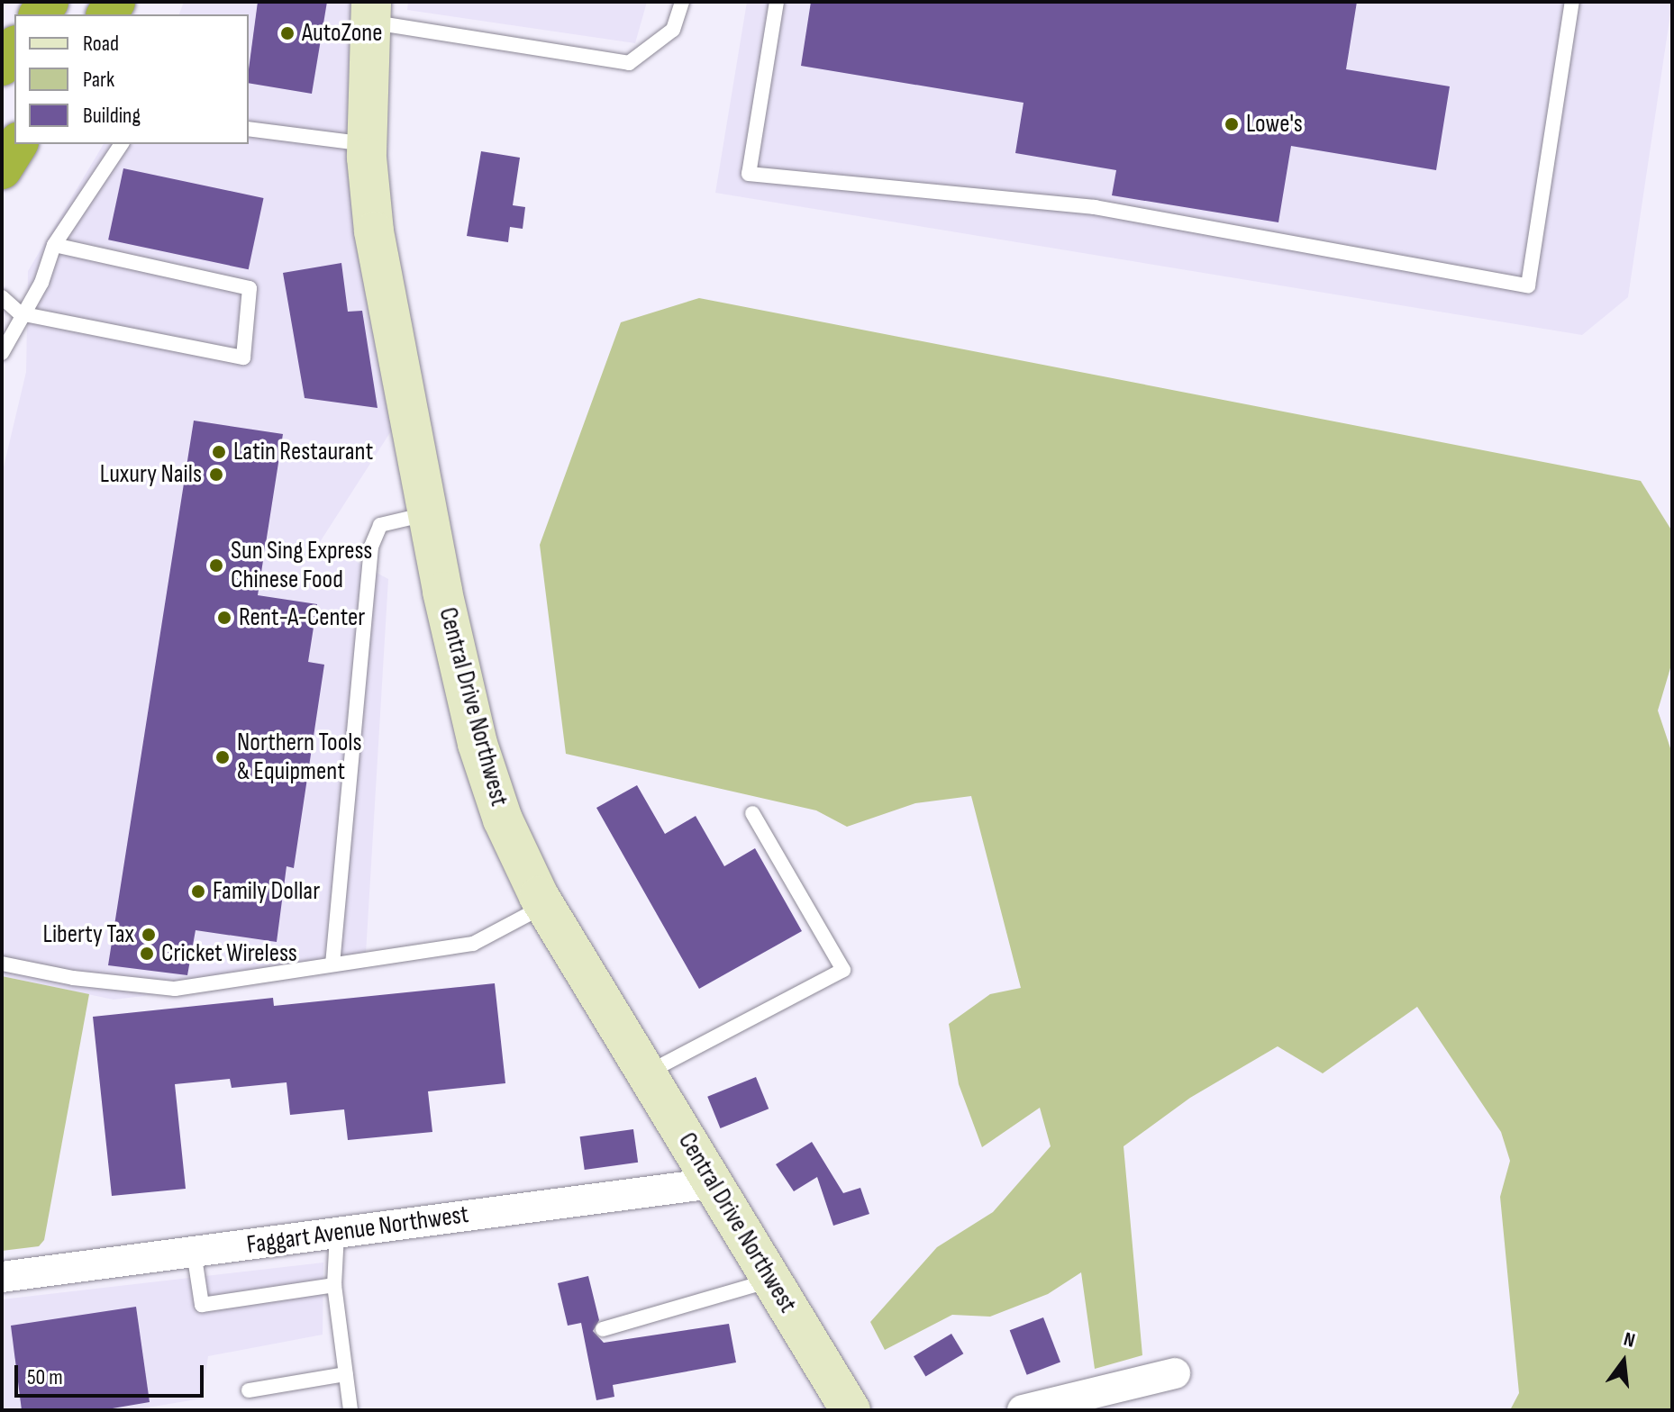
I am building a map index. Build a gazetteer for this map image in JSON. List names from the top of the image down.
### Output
{
  "streets": {
    "street": ["Central Drive Northwest", "Faggart Avenue Northwest"]
  },
  "crossings": [
    ["Central Drive Northwest", "Faggart Avenue Northwest"]
  ],
  "places": [
    "AutoZone",
    "Lowe's",
    "Latin Restaurant",
    "Luxury Nails",
    "Sun Sing Express Chinese Food",
    "Rent-A-Center",
    "Northern Tools & Equipment",
    "Family Dollar",
    "Liberty Tax",
    "Cricket Wireless"
  ],
  "legend": ["Road", "Park", "Building"],
  "scale_bar": "50 m",
  "north": "top"
}
